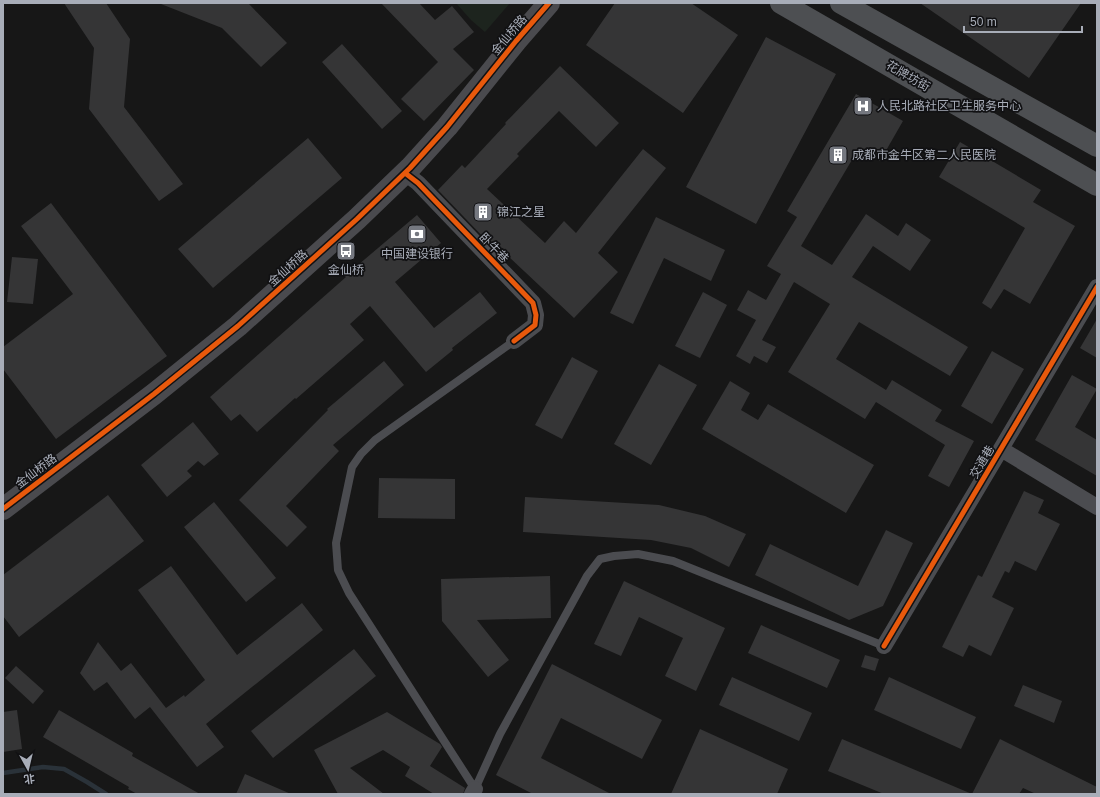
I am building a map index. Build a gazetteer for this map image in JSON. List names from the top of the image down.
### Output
{
  "streets": {
    "main road": ["花牌坊街"],
    "street": ["金仙桥路", "卧牛巷", "交通巷"]
  },
  "crossings": [
    ["金仙桥路", "卧牛巷"]
  ],
  "places": {
    "hospital": ["人民北路社区卫生服务中心"],
    "building": ["成都市金牛区第二人民医院", "锦江之星"],
    "bank": ["中国建设银行"],
    "bus stop": ["金仙桥"]
  },
  "scale_bar": "50 m",
  "north": "bottom"
}
